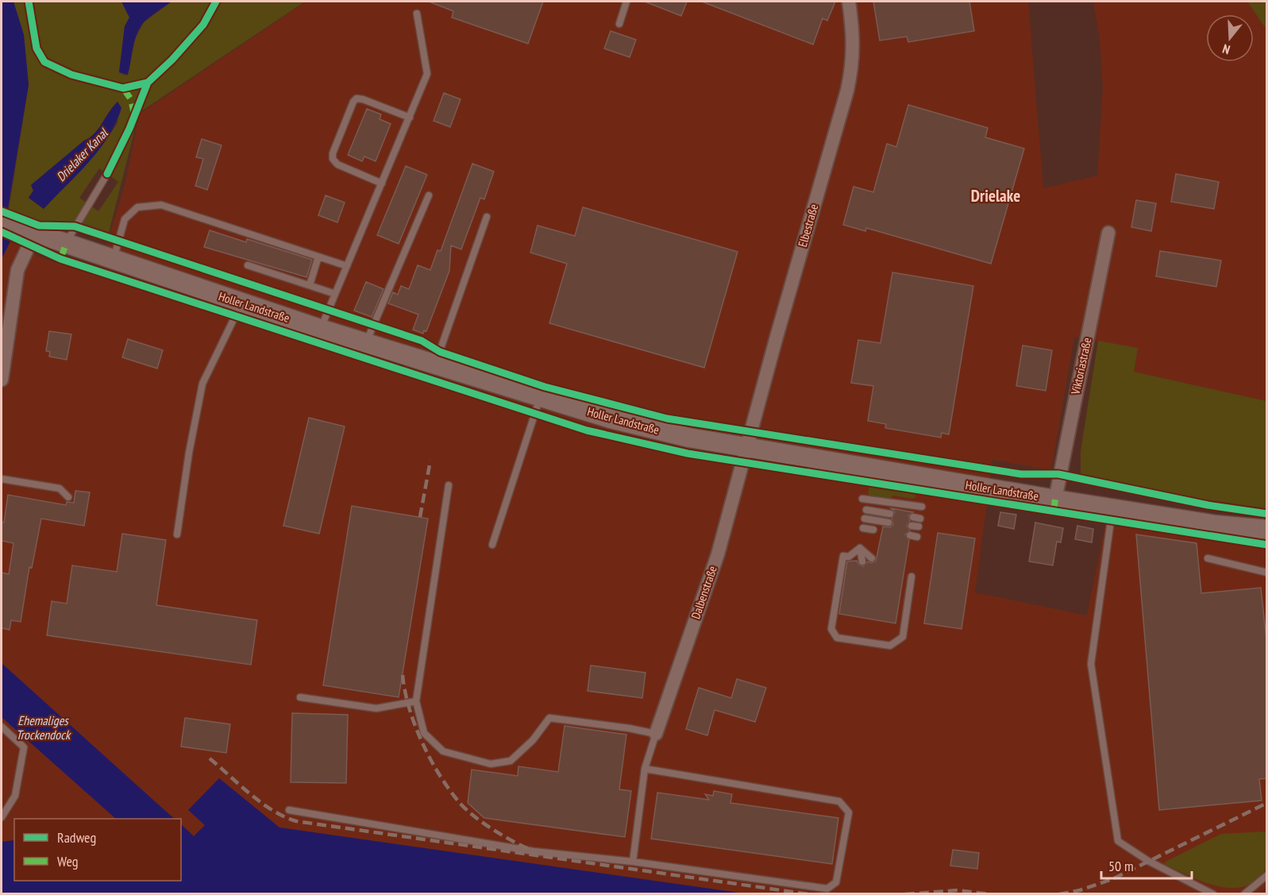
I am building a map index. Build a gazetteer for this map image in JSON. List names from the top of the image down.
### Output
{
  "streets": {
    "main road": ["Holler Landstraße"],
    "street": ["Elbestraße", "Viktoriastraße", "Dalbenstraße"]
  },
  "crossings": [
    ["Elbestraße", "Holler Landstraße"],
    ["Elbestraße", "Dalbenstraße"],
    ["Holler Landstraße", "Viktoriastraße"],
    ["Holler Landstraße", "Dalbenstraße"]
  ],
  "districts": ["Drielake"],
  "water": ["Drielaker Kanal", "Ehemaliges Trockendock"],
  "legend": ["Radweg", "Weg"],
  "scale_bar": "50 m",
  "north": "bottom"
}
